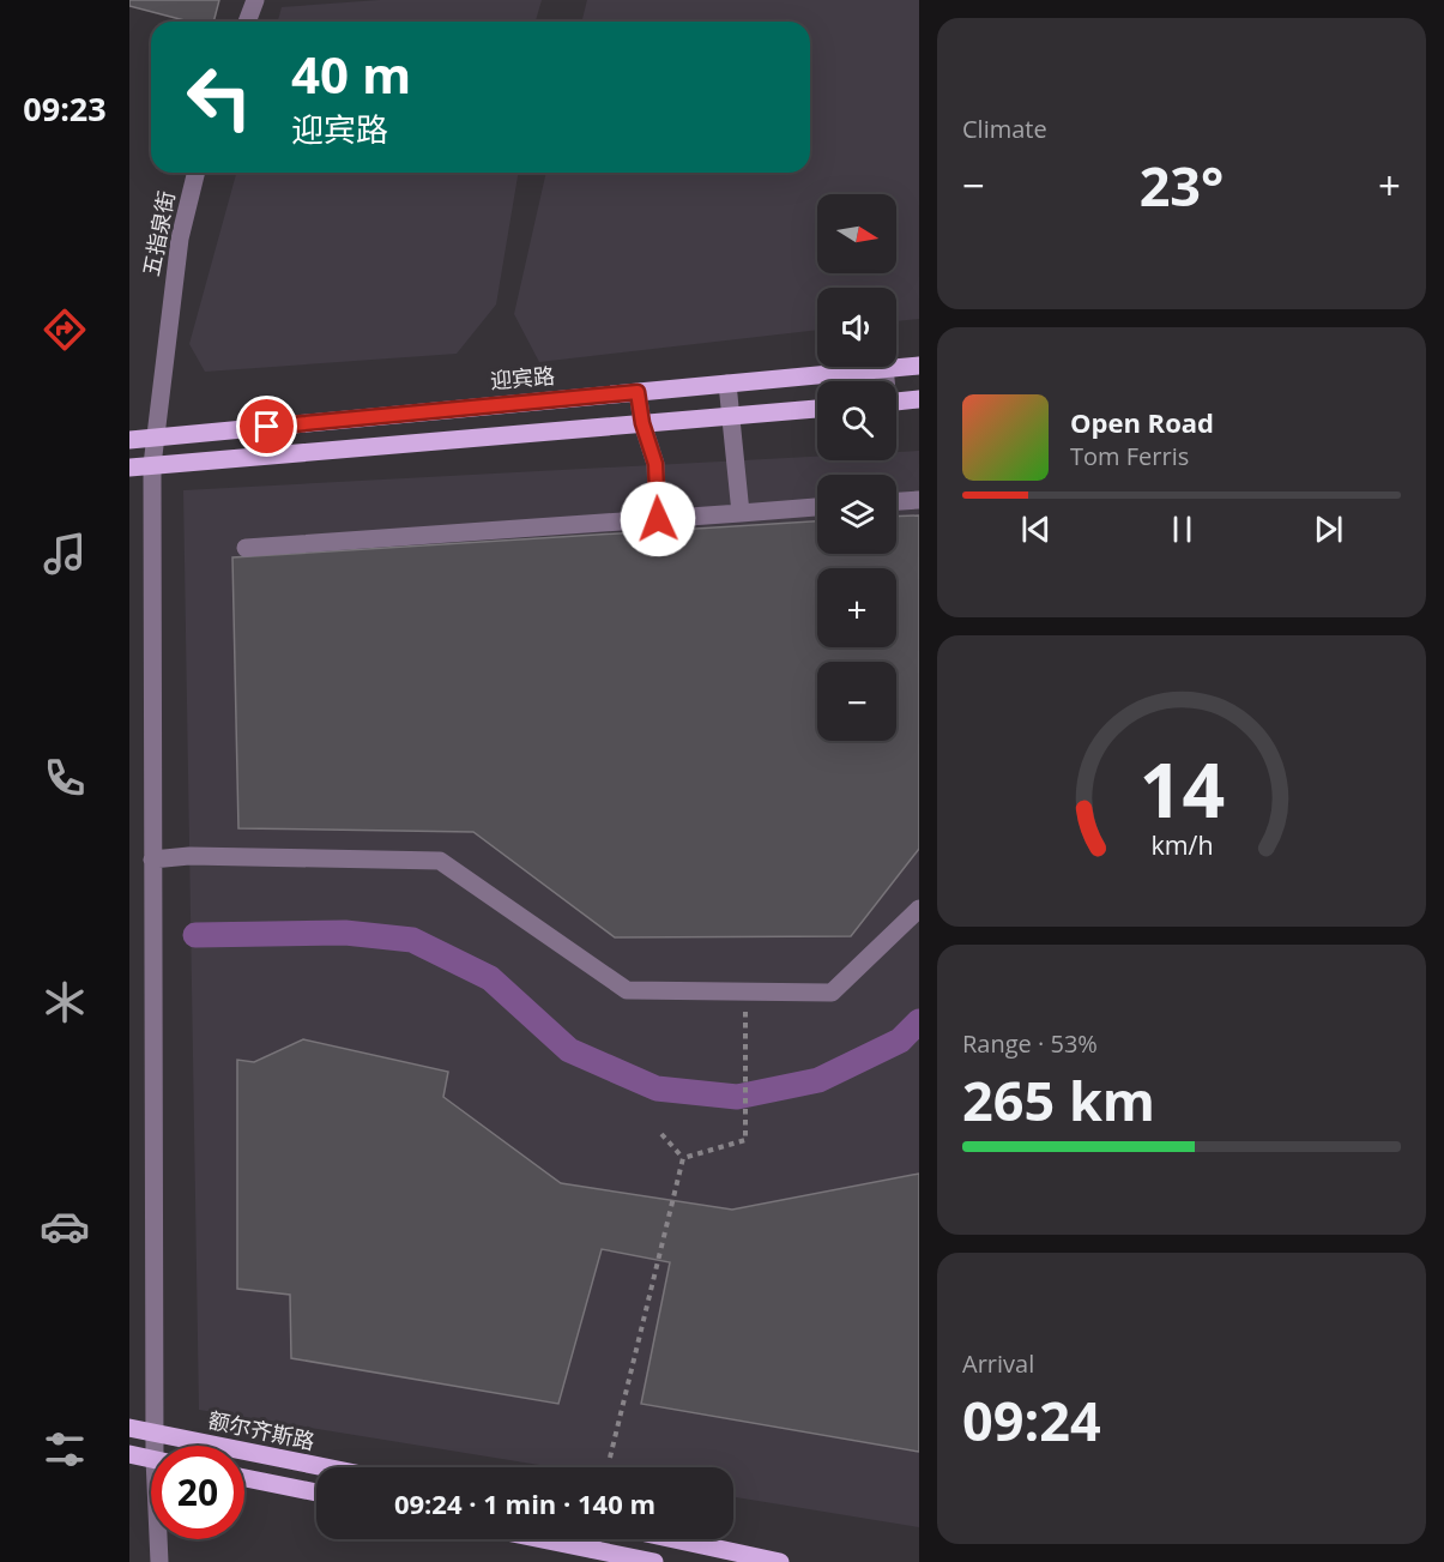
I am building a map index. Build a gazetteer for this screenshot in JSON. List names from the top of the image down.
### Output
{
  "streets": {
    "main road": ["迎宾路", "额尔齐斯路"],
    "street": ["五指泉街"]
  },
  "crossings": [
    ["五指泉街", "迎宾路"],
    ["五指泉街", "额尔齐斯路"]
  ],
  "north": "right",
  "page": {
    "tabs": "09:23",
    "tile": [
      "Climate",
      ["Range · 53%", "265 km"],
      ["Arrival", "09:24"]
    ],
    "turn": ["40 m", "迎宾路"],
    "heat": ["−", "23°", "+"],
    "map_buttons": ["+", "−"],
    "song": ["Open Road", "Tom Ferris"],
    "limit": "20",
    "trip": "09:24 · 1 min · 140 m",
    "gauge": ["14", "km/h"]
  }
}
